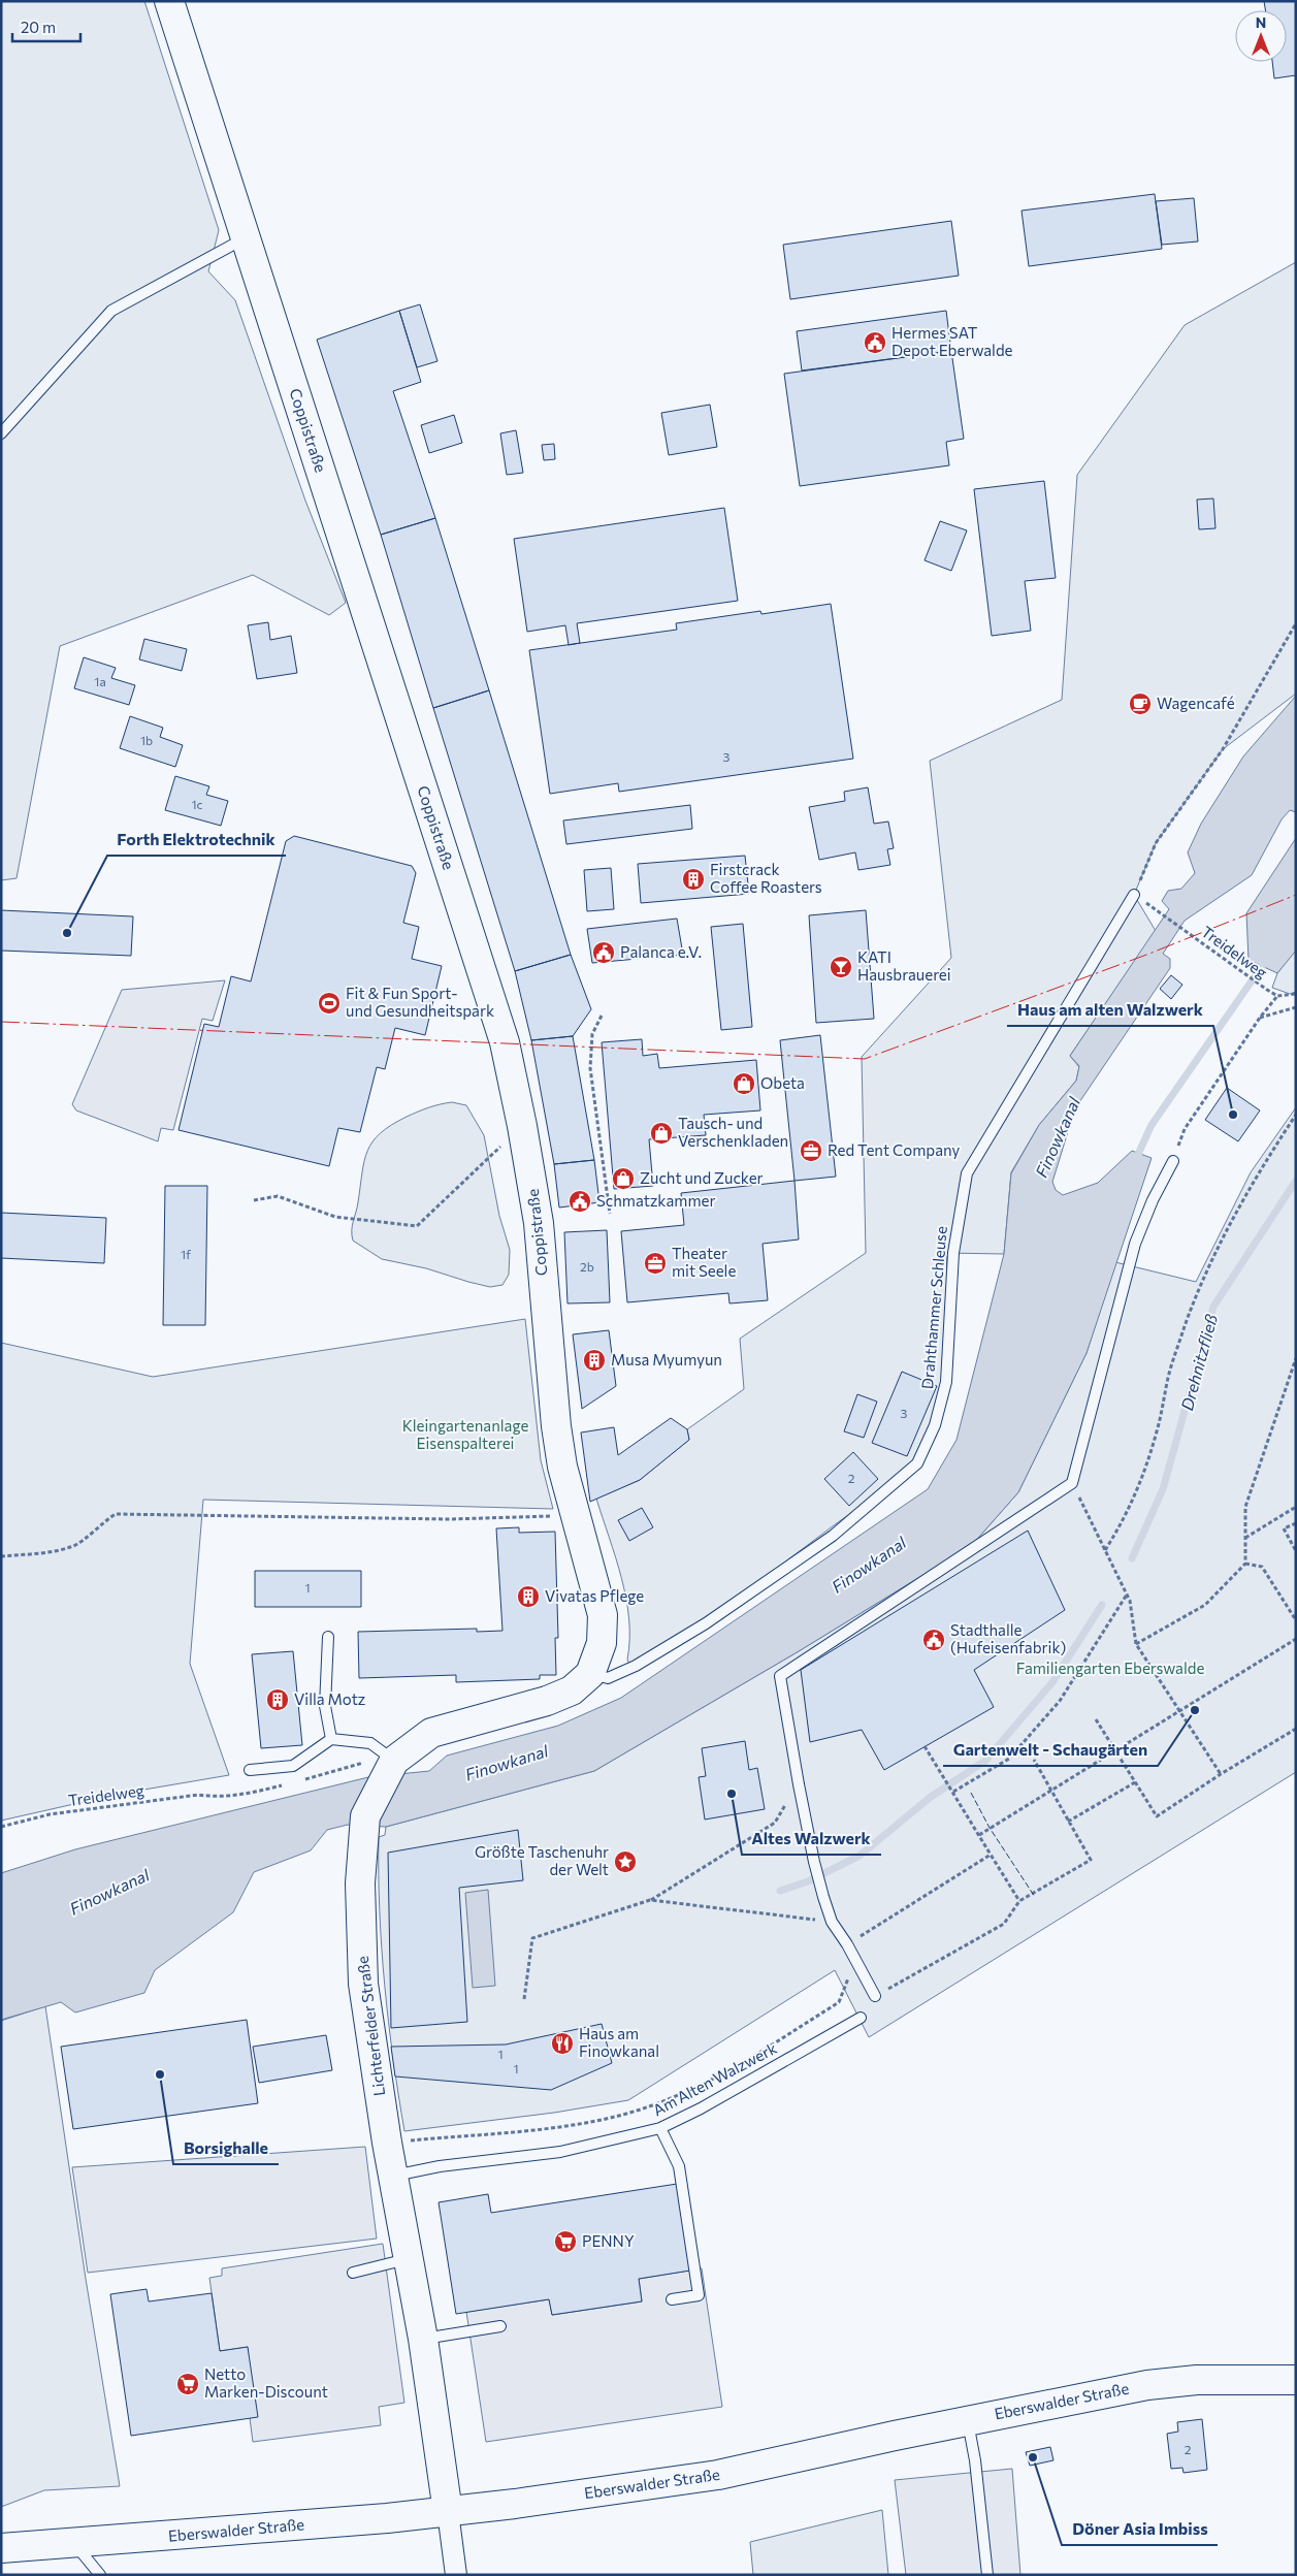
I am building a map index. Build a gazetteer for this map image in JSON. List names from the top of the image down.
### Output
{
  "streets": {
    "main road": ["Coppistraße", "Lichterfelder Straße", "Eberswalder Straße"],
    "lane": ["Drahthammer Schleuse", "Am Alten Walzwerk"],
    "path": ["Treidelweg"]
  },
  "crossings": [
    ["Coppistraße", "Drahthammer Schleuse"],
    ["Coppistraße", "Lichterfelder Straße"],
    ["Drahthammer Schleuse", "Lichterfelder Straße"],
    ["Lichterfelder Straße", "Am Alten Walzwerk"],
    ["Lichterfelder Straße", "Eberswalder Straße"]
  ],
  "water": ["Finowkanal", "Drehnitzfließ"],
  "parks": ["Kleingartenanlage Eisenspalterei", "Familiengarten Eberswalde"],
  "places": {
    "public building": [
      "Hermes SAT Depot Eberwalde",
      "Palanca e.V.",
      "Schmatzkammer",
      "Stadthalle (Hufeisenfabrik)"
    ],
    "cafe": ["Wagencafé"],
    "building": [
      "Firstcrack Coffee Roasters",
      "Musa Myumyun",
      "Vivatas Pflege",
      "Villa Motz"
    ],
    "other": [
      "Forth Elektrotechnik",
      "Haus am alten Walzwerk",
      "Gartenwelt - Schaugärten",
      "Altes Walzwerk",
      "Borsighalle",
      "Döner Asia Imbiss"
    ],
    "bar": ["KATI Hausbrauerei"],
    "sports": ["Fit & Fun Sport- und Gesundheitspark"],
    "shop": ["Obeta", "Tausch- und Verschenkladen", "Zucht und Zucker"],
    "office": ["Red Tent Company", "Theater mit Seele"],
    "place": ["Größte Taschenuhr der Welt"],
    "restaurant": ["Haus am Finowkanal"],
    "supermarket": ["PENNY", "Netto Marken-Discount"]
  },
  "house_numbers": [
    "1a",
    "1b",
    "3",
    "1c",
    "1f",
    "2b",
    "3",
    "2",
    "1",
    "1",
    "1",
    "2"
  ],
  "scale_bar": "20 m",
  "north": "top"
}
